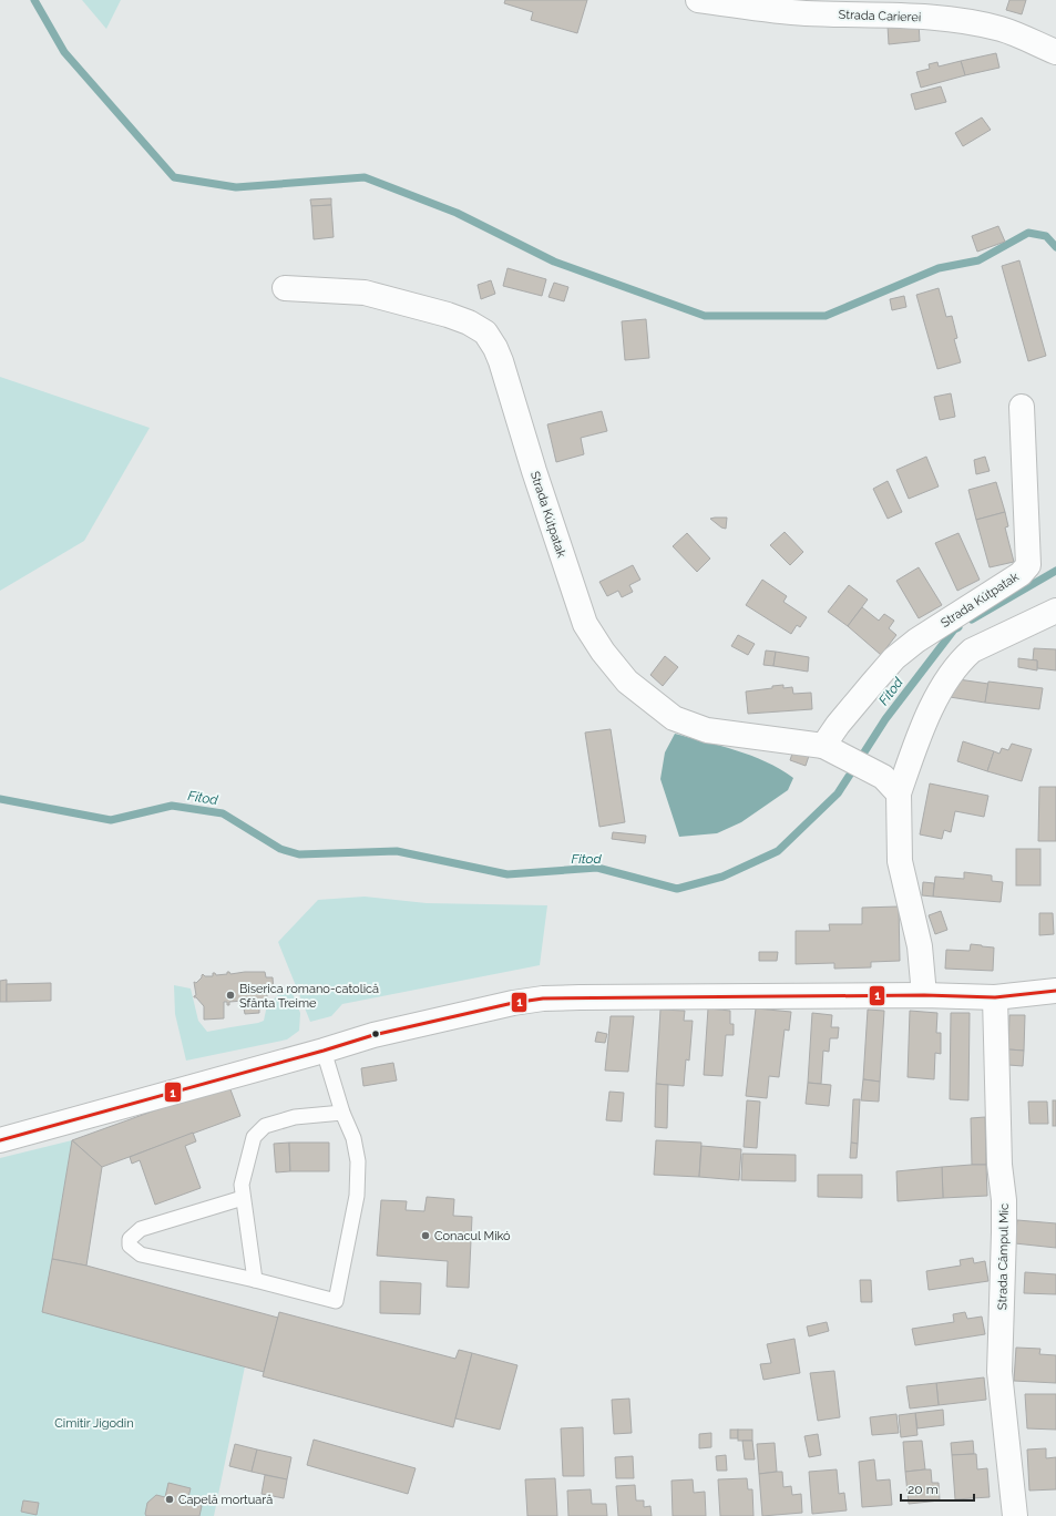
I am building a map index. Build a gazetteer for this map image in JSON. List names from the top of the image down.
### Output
{
  "streets": {
    "street": ["Strada Carierei", "Strada Kútpatak", "Strada Câmpul Mic"]
  },
  "water": ["Fitod"],
  "parks": ["Cimitir Jigodin"],
  "places": ["Biserica romano-catolică Sfânta Treime", "Conacul Mikó", "Capelă mortuară"],
  "lines": ["transit line 1"],
  "scale_bar": "20 m"
}
